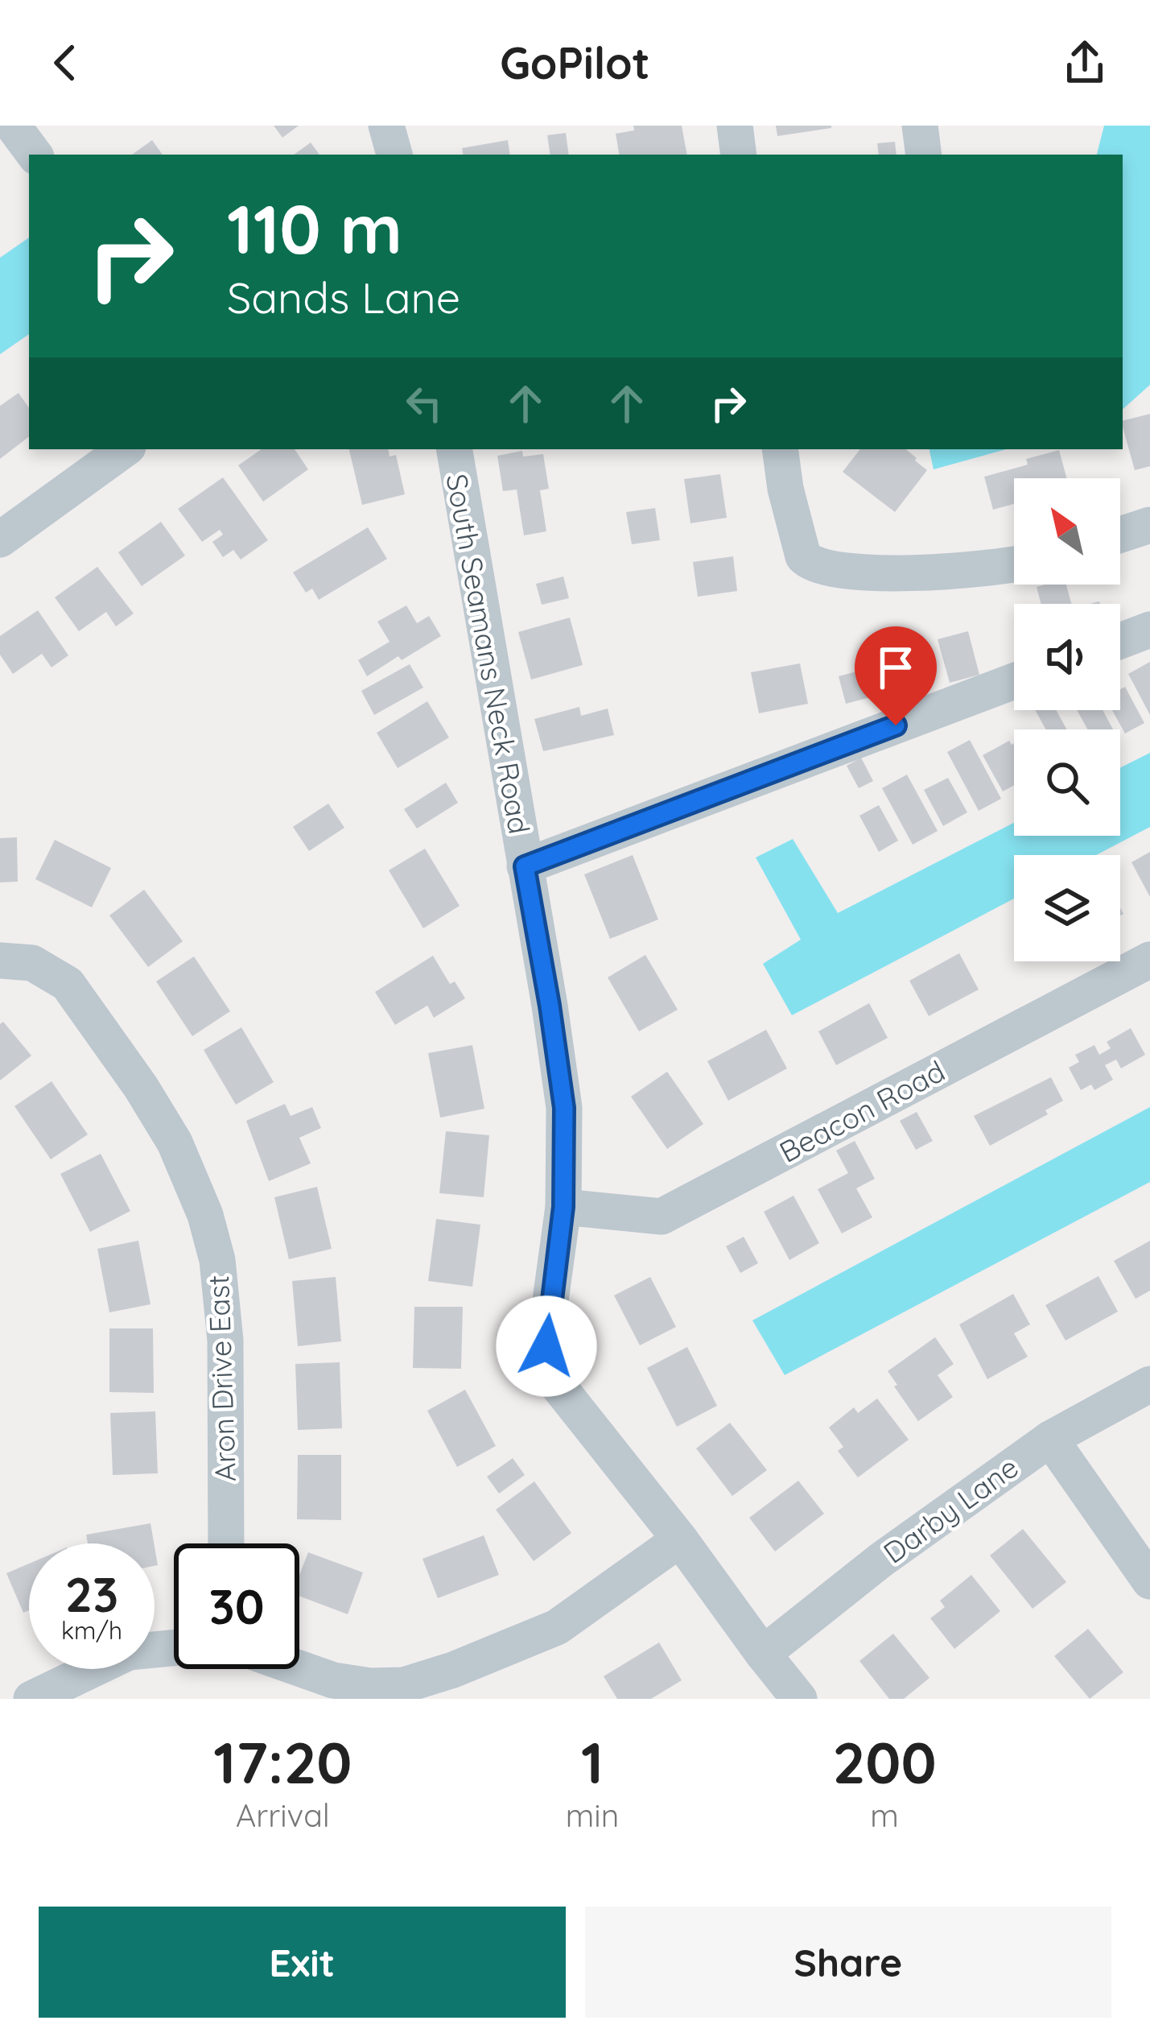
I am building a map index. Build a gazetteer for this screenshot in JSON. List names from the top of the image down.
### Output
{
  "streets": {
    "street": [
      "South Seamans Neck Road",
      "Beacon Road",
      "Aron Drive East",
      "Darby Lane"
    ]
  },
  "crossings": [
    ["South Seamans Neck Road", "Beacon Road"],
    ["South Seamans Neck Road", "Darby Lane"]
  ],
  "north": "top left",
  "page": {
    "header": "GoPilot",
    "turn": ["110 m", "Sands Lane"],
    "speed": "23 km/h",
    "limit": "30",
    "eta": [
      "17:20",
      "Arrival",
      "1",
      "min",
      "200",
      "m"
    ],
    "buttons": ["Exit", "Share"]
  }
}
